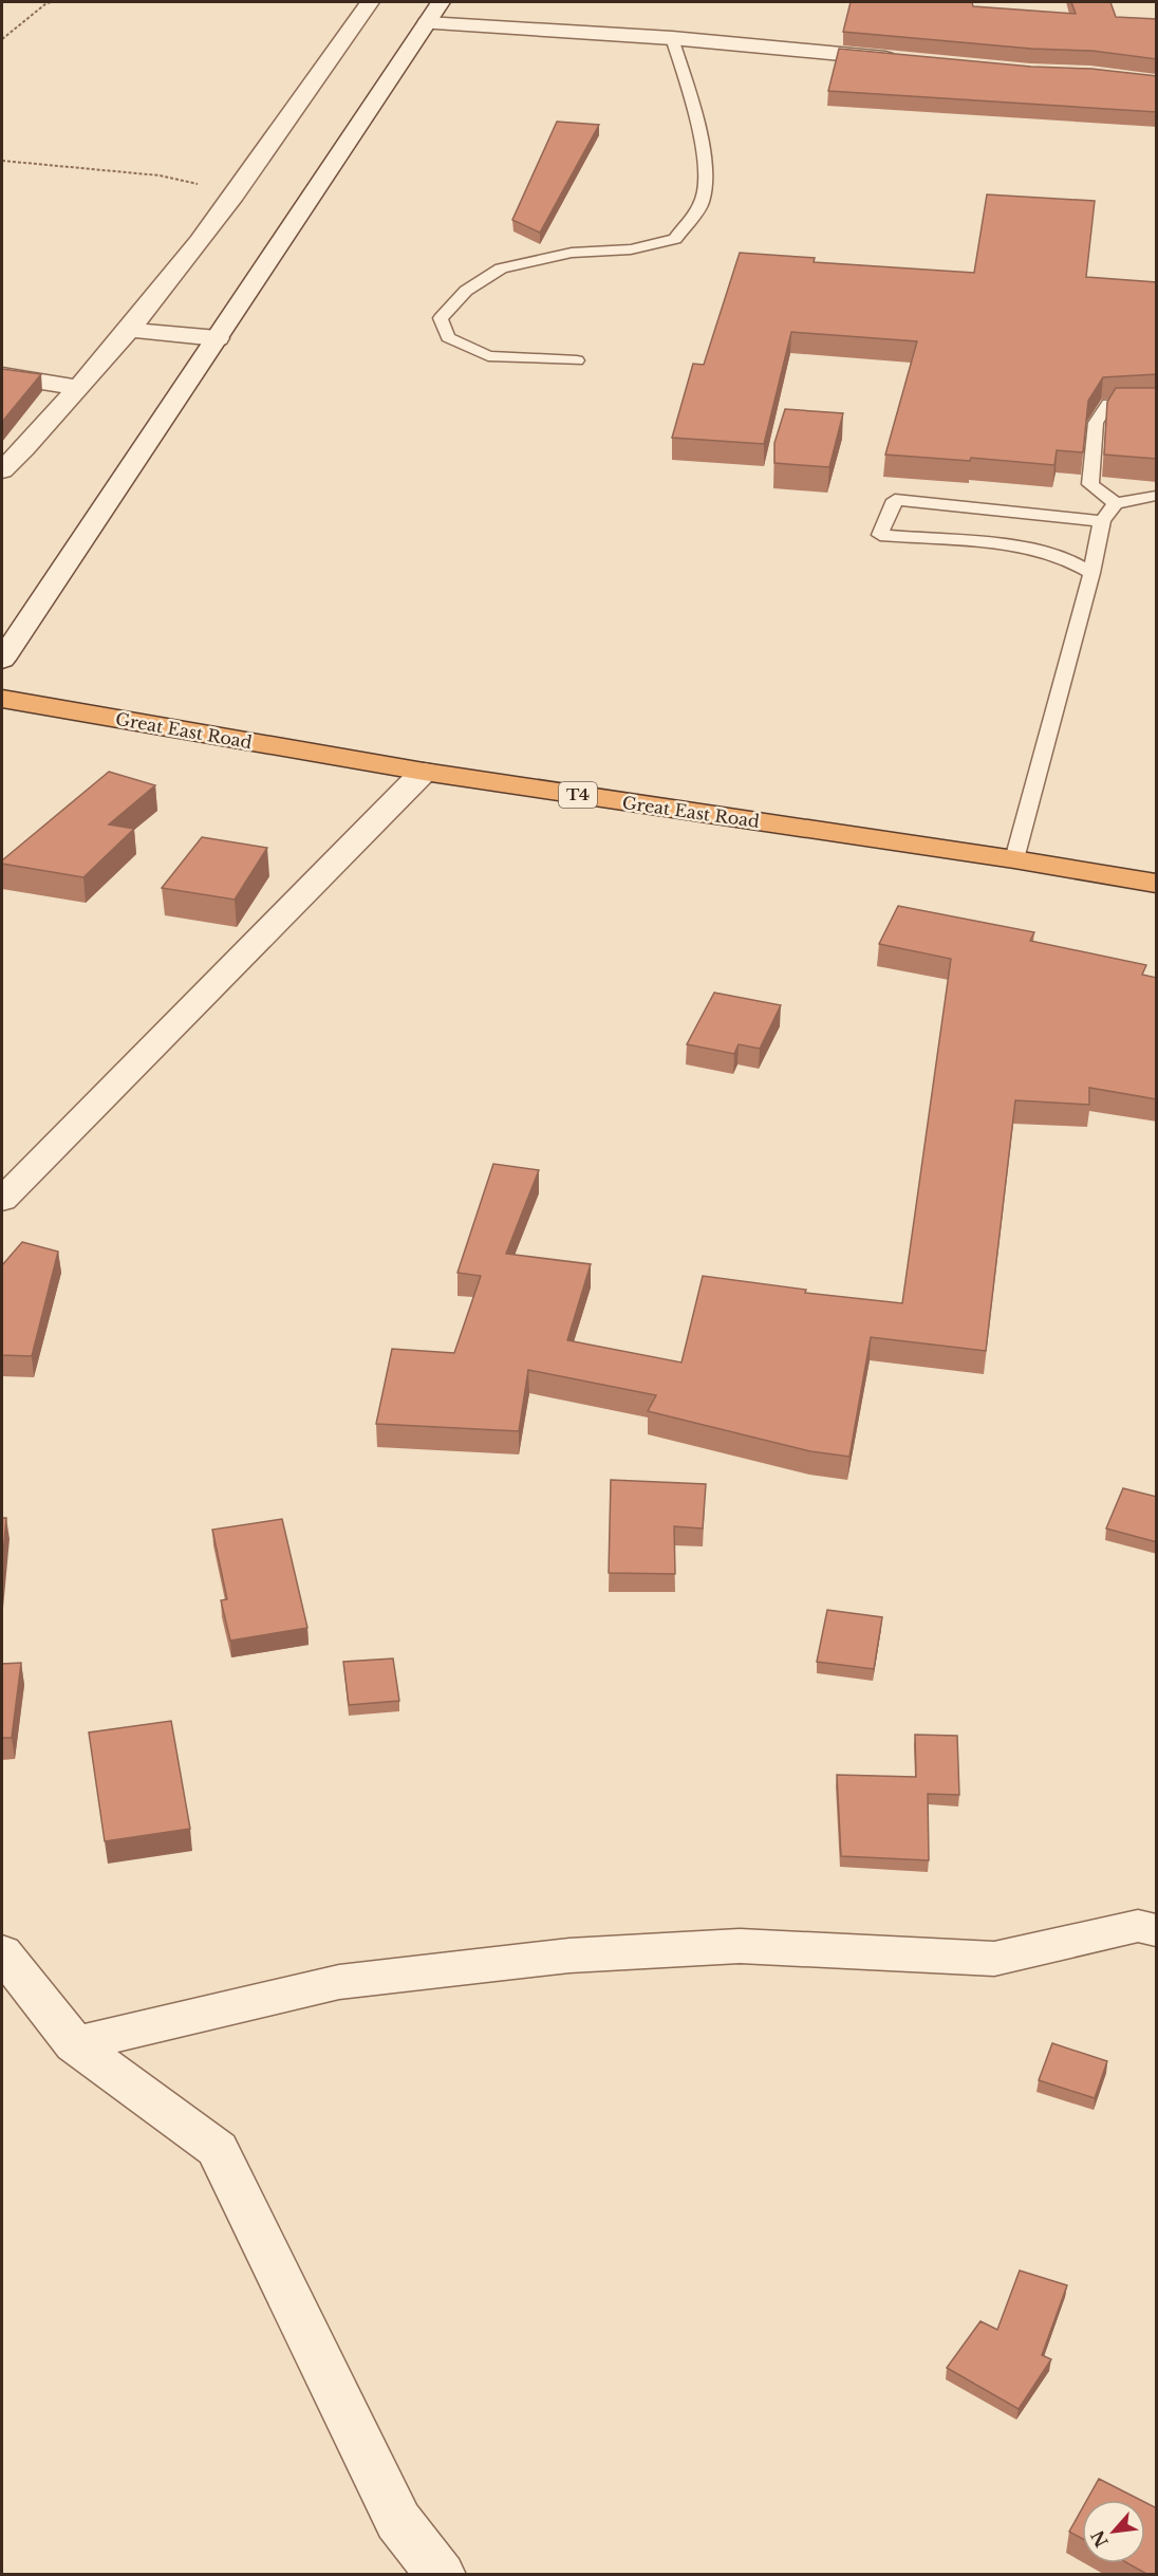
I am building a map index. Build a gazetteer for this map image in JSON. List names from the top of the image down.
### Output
{
  "streets": {
    "highway": ["Great East Road", "T4"]
  },
  "north": "bottom left"
}
